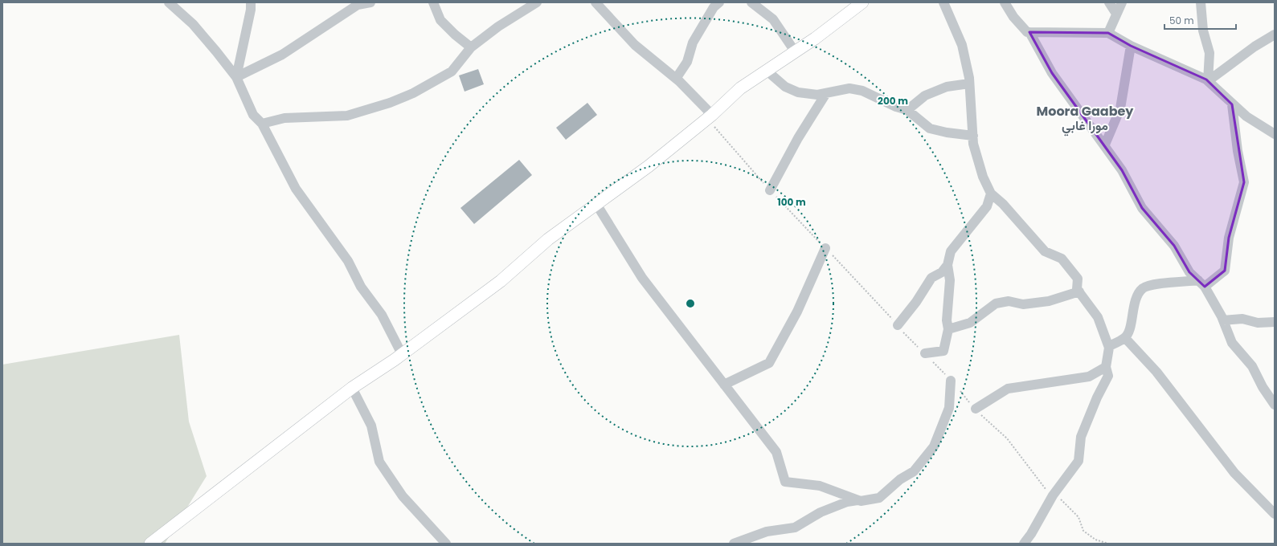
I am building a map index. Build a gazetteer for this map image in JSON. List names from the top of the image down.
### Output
{
  "districts": ["Moora Gaabey مورا غابي"],
  "scale_bar": "50 m",
  "rings": ["200 m", "100 m"]
}
